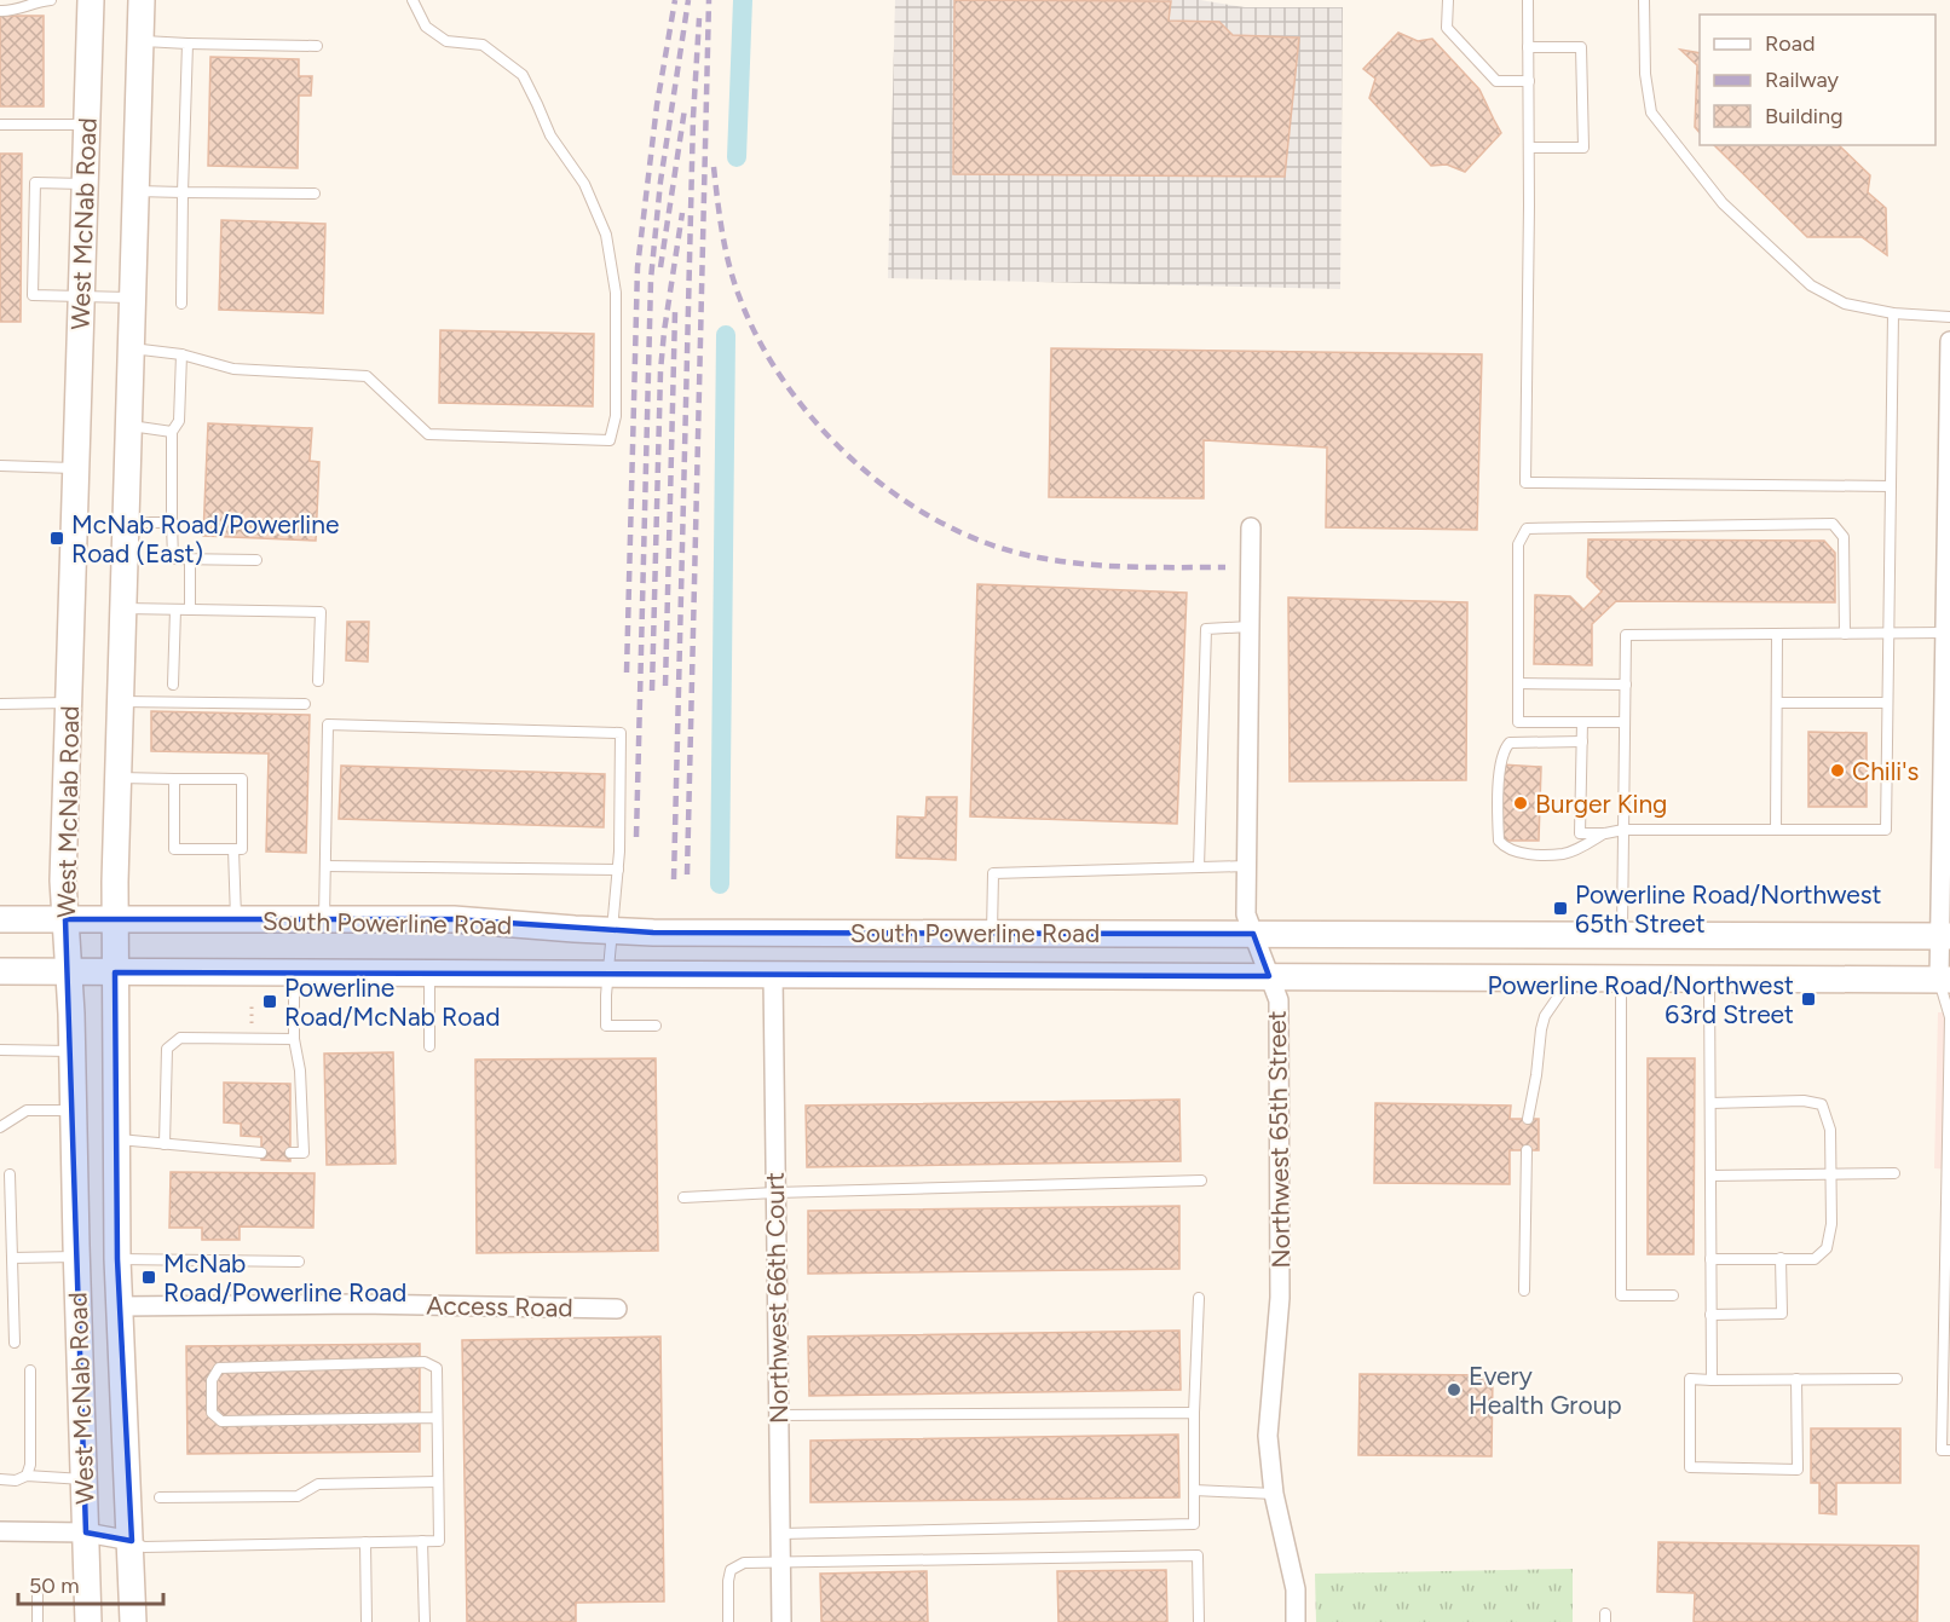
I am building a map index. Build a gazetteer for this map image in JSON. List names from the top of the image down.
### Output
{
  "streets": {
    "main road": ["West McNab Road", "South Powerline Road"],
    "street": ["Northwest 65th Street", "Northwest 66th Court", "Access Road"]
  },
  "crossings": [
    ["West McNab Road", "South Powerline Road"],
    ["West McNab Road", "Access Road"],
    ["South Powerline Road", "Northwest 65th Street"],
    ["South Powerline Road", "Northwest 66th Court"]
  ],
  "places": {
    "transit": [
      "McNab Road/Powerline Road (East)",
      "Powerline Road/Northwest 65th Street",
      "Powerline Road/Northwest 63rd Street",
      "Powerline Road/McNab Road",
      "McNab Road/Powerline Road"
    ],
    "other": ["Chili's", "Burger King", "Every Health Group"]
  },
  "legend": ["Road", "Railway", "Building"],
  "scale_bar": "50 m"
}
